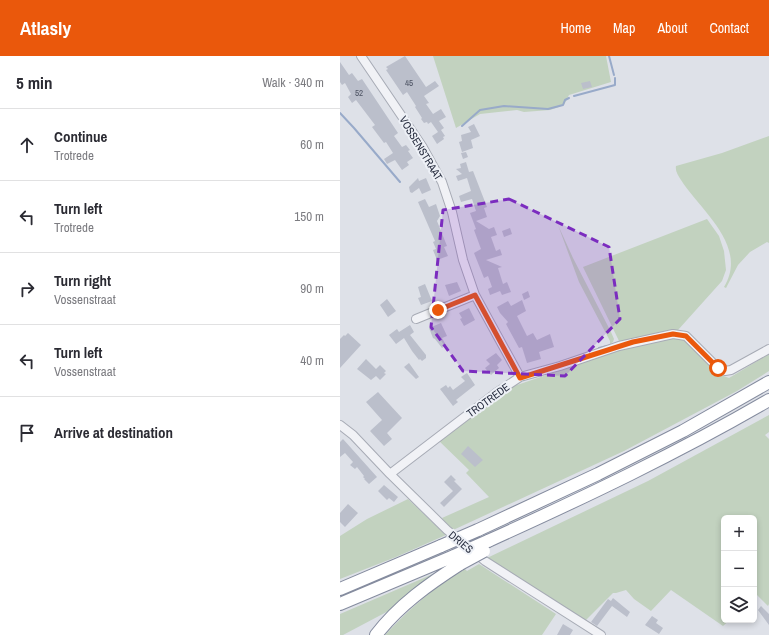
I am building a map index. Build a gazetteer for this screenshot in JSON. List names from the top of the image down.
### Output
{
  "streets": {
    "street": ["VOSSENSTRAAT", "TROTREDE", "DRIES"]
  },
  "crossings": [
    ["VOSSENSTRAAT", "TROTREDE"],
    ["TROTREDE", "DRIES"]
  ],
  "house_numbers": ["45", "52"],
  "page": {
    "header": "Atlasly",
    "nav": [
      "Home",
      "Map",
      "About",
      "Contact"
    ],
    "heading": ["5 min", "Walk · 340 m"],
    "list": [
      ["Continue", "Trotrede", "60 m"],
      ["Turn left", "Trotrede", "150 m"],
      ["Turn right", "Vossenstraat", "90 m"],
      ["Turn left", "Vossenstraat", "40 m"],
      "Arrive at destination"
    ],
    "map_buttons": ["+", "−"]
  }
}
